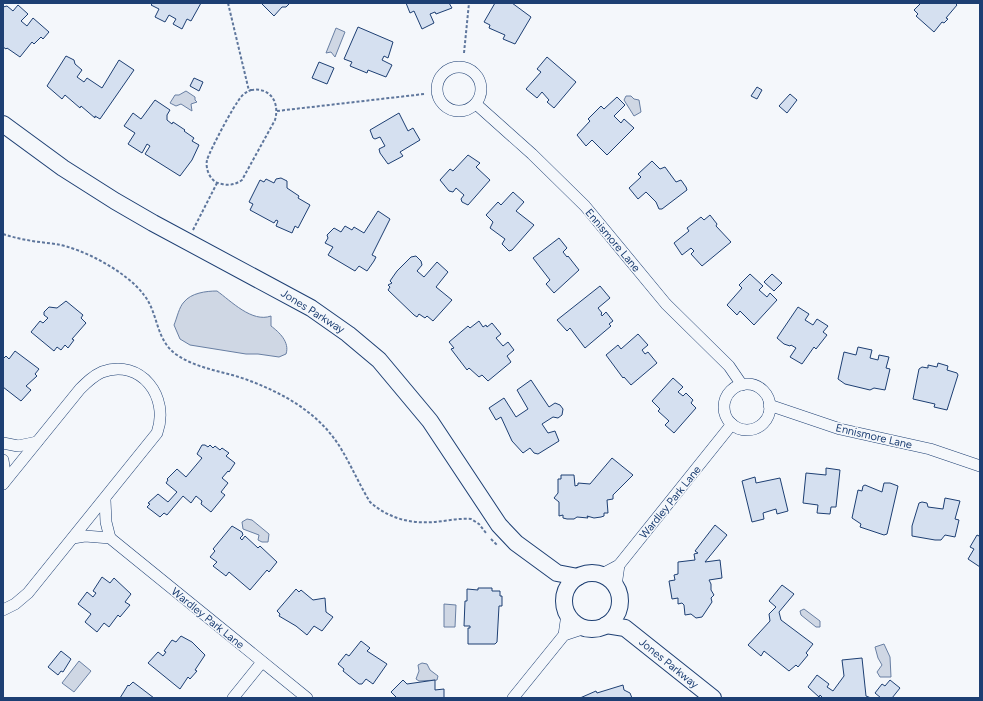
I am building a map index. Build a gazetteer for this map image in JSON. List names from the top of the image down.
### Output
{
  "streets": {
    "street": ["Ennismore Lane", "Jones Parkway", "Wardley Park Lane"]
  },
  "crossings": [
    ["Ennismore Lane", "Wardley Park Lane"],
    ["Jones Parkway", "Wardley Park Lane"]
  ]
}
